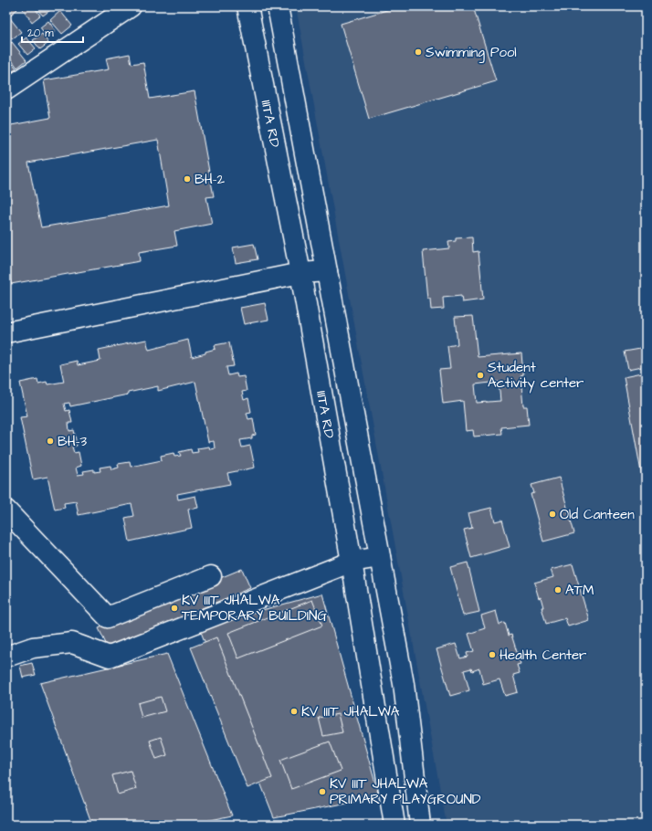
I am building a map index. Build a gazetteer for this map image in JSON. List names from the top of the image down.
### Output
{
  "streets": {
    "main road": ["IIITA RD"]
  },
  "places": [
    "Swimming Pool",
    "BH-2",
    "Student Activity center",
    "BH-3",
    "Old Canteen",
    "ATM",
    "KV IIIT JHALWA TEMPORARY BUILDING",
    "Health Center",
    "KV IIIT JHALWA",
    "KV IIIT JHALWA PRIMARY PLAYGROUND"
  ],
  "scale_bar": "20 m"
}
